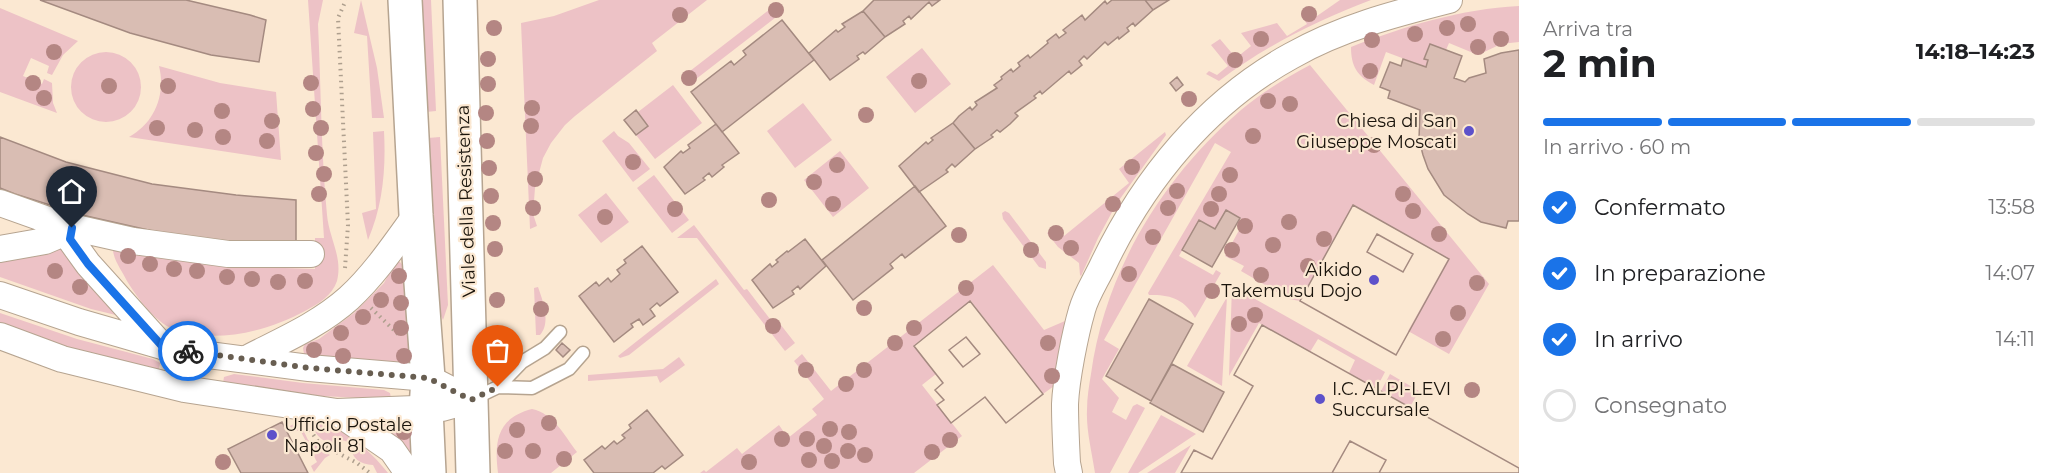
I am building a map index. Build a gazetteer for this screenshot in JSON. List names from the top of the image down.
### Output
{
  "streets": {
    "street": ["Viale della Resistenza"]
  },
  "places": [
    "Chiesa di San Giuseppe Moscati",
    "Aikido Takemusu Dojo",
    "I.C. ALPI-LEVI Succursale",
    "Ufficio Postale Napoli 81"
  ],
  "page": {
    "heading": ["2 min", "Arriva tra", "14:18–14:23"],
    "bar": "In arrivo · 60 m",
    "list": [
      ["Confermato", "13:58"],
      ["In preparazione", "14:07"],
      ["In arrivo", "14:11"],
      "Consegnato"
    ]
  }
}
